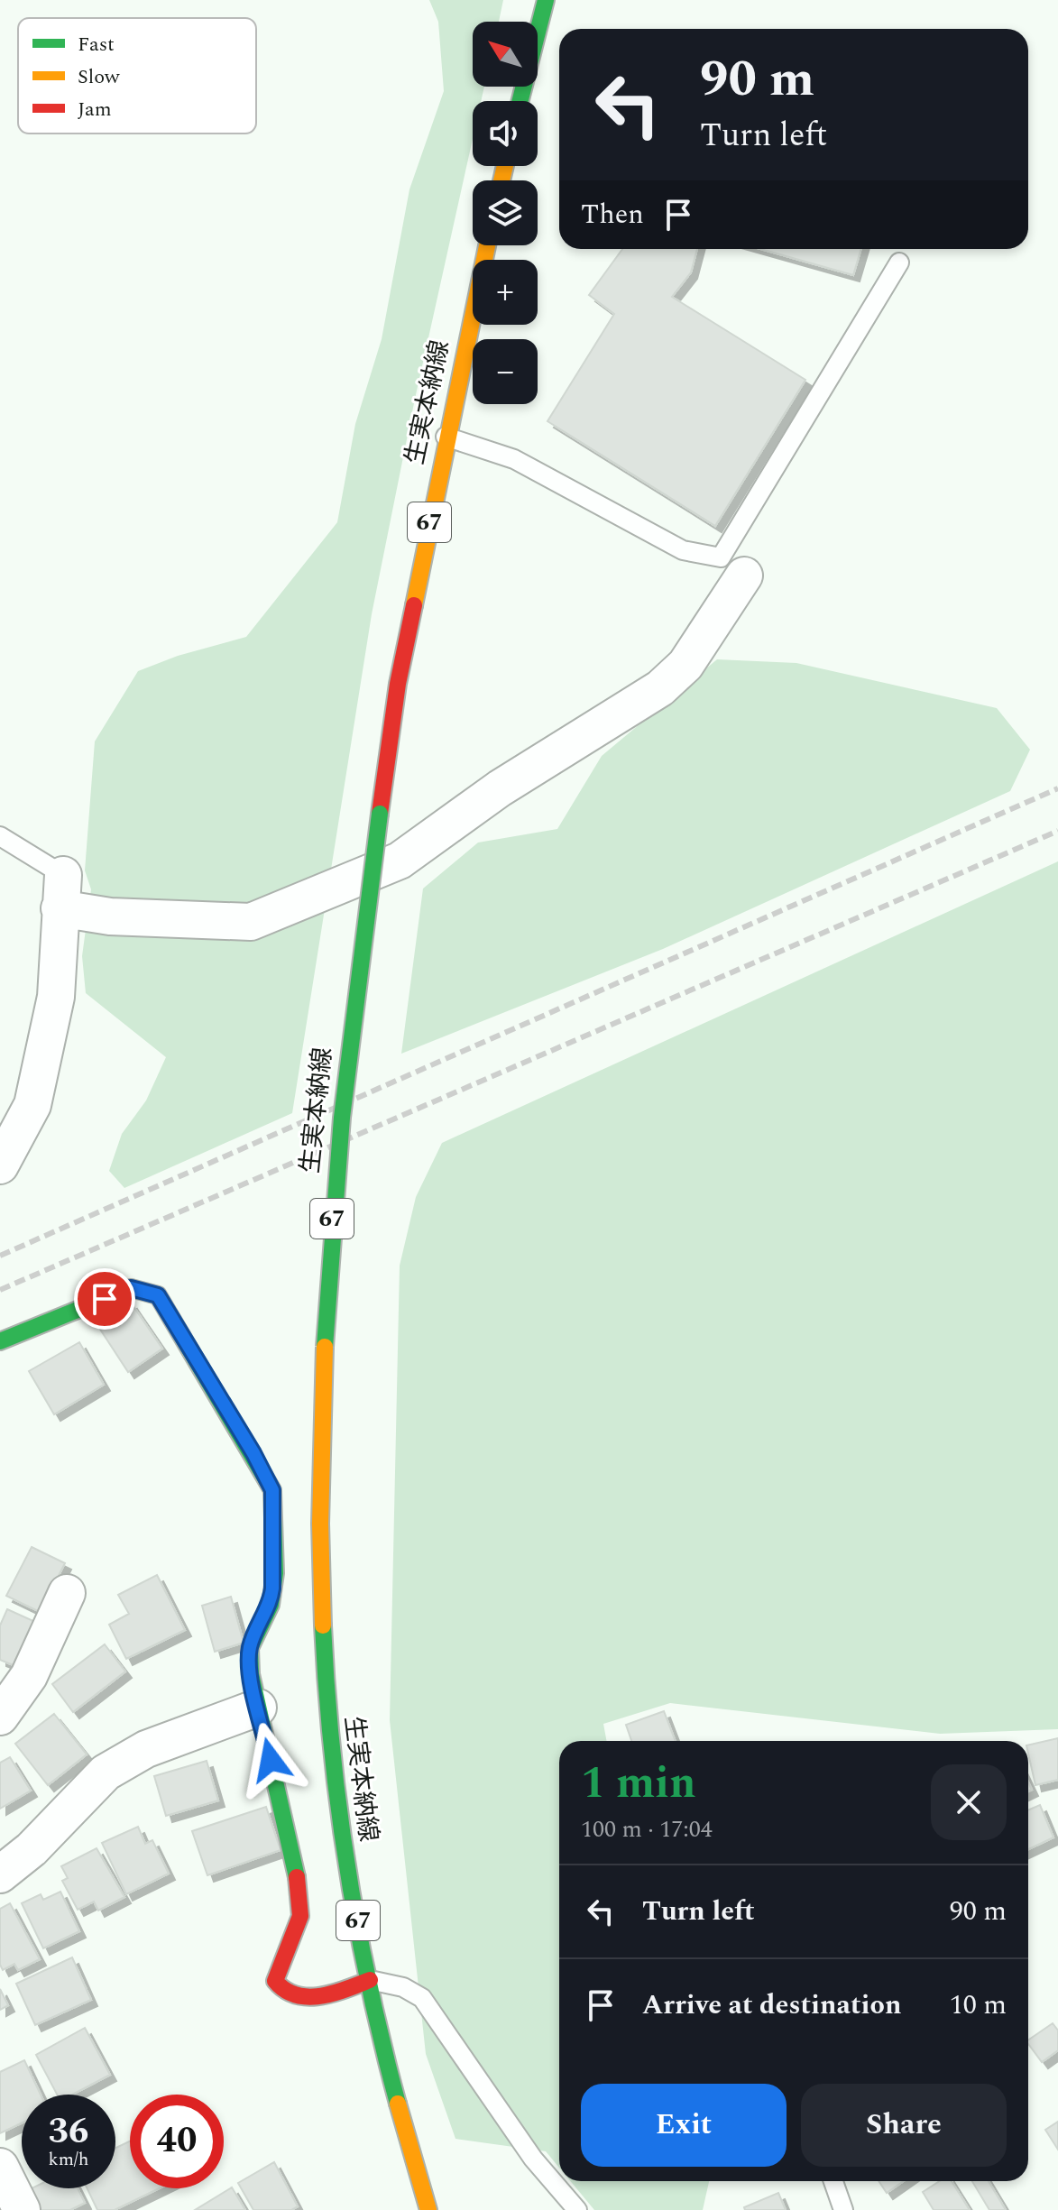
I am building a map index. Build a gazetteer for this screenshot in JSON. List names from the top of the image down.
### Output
{
  "streets": {
    "main road": ["生実本納線", "67"]
  },
  "legend": ["Fast", "Slow", "Jam"],
  "north": "top left",
  "page": {
    "map_buttons": ["+", "−"],
    "turn": ["90 m", "Turn left"],
    "then": "Then",
    "heading": ["1 min", "100 m · 17:04"],
    "list": [
      {
        "name": "Turn left",
        "value": "90 m"
      },
      {
        "name": "Arrive at destination",
        "value": "10 m"
      }
    ],
    "buttons": ["Exit", "Share"],
    "speed": "36 km/h",
    "limit": "40"
  }
}
